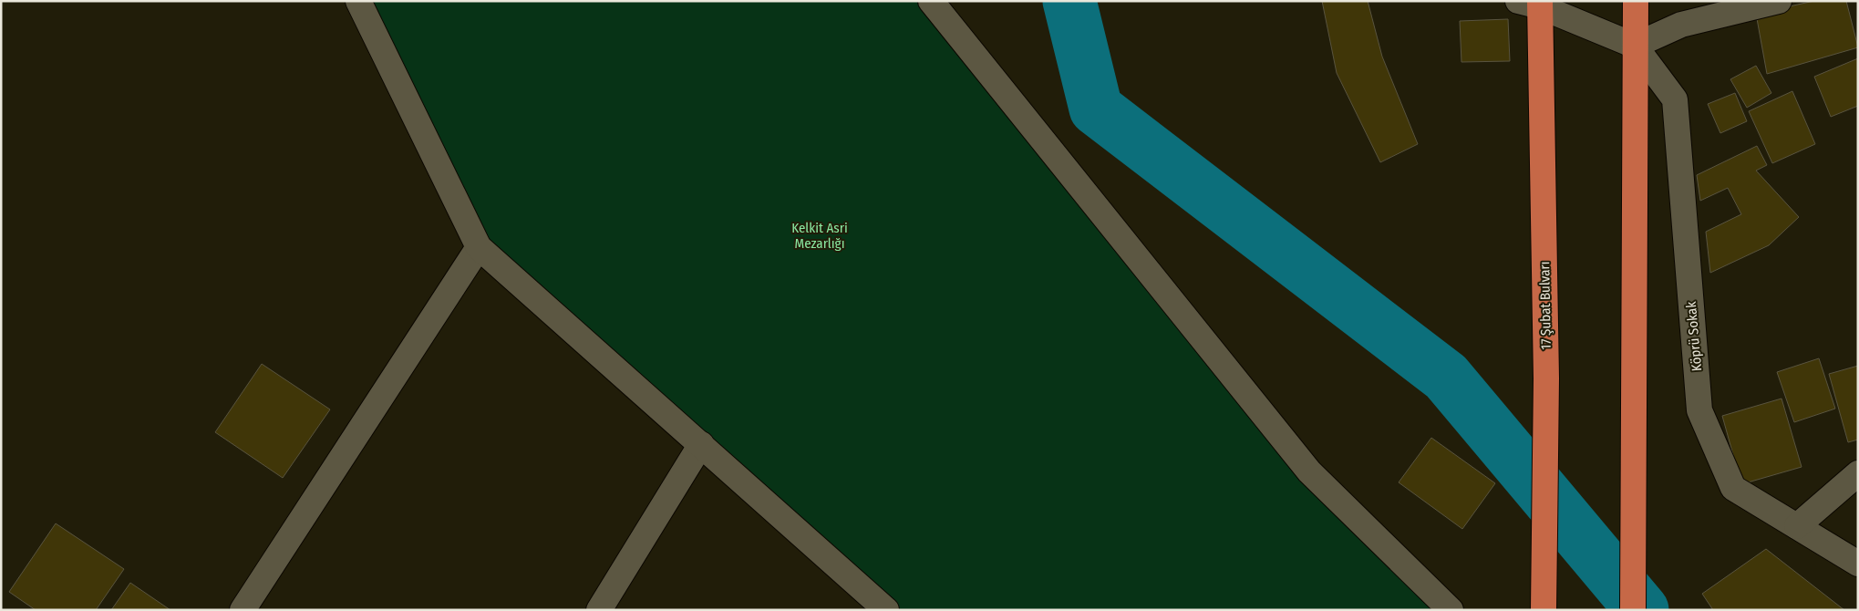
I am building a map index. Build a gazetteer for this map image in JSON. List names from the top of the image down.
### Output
{
  "streets": {
    "highway": ["17 Şubat Bulvarı"],
    "street": ["Köprü Sokak"]
  },
  "parks": ["Kelkit Asri Mezarlığı"]
}
